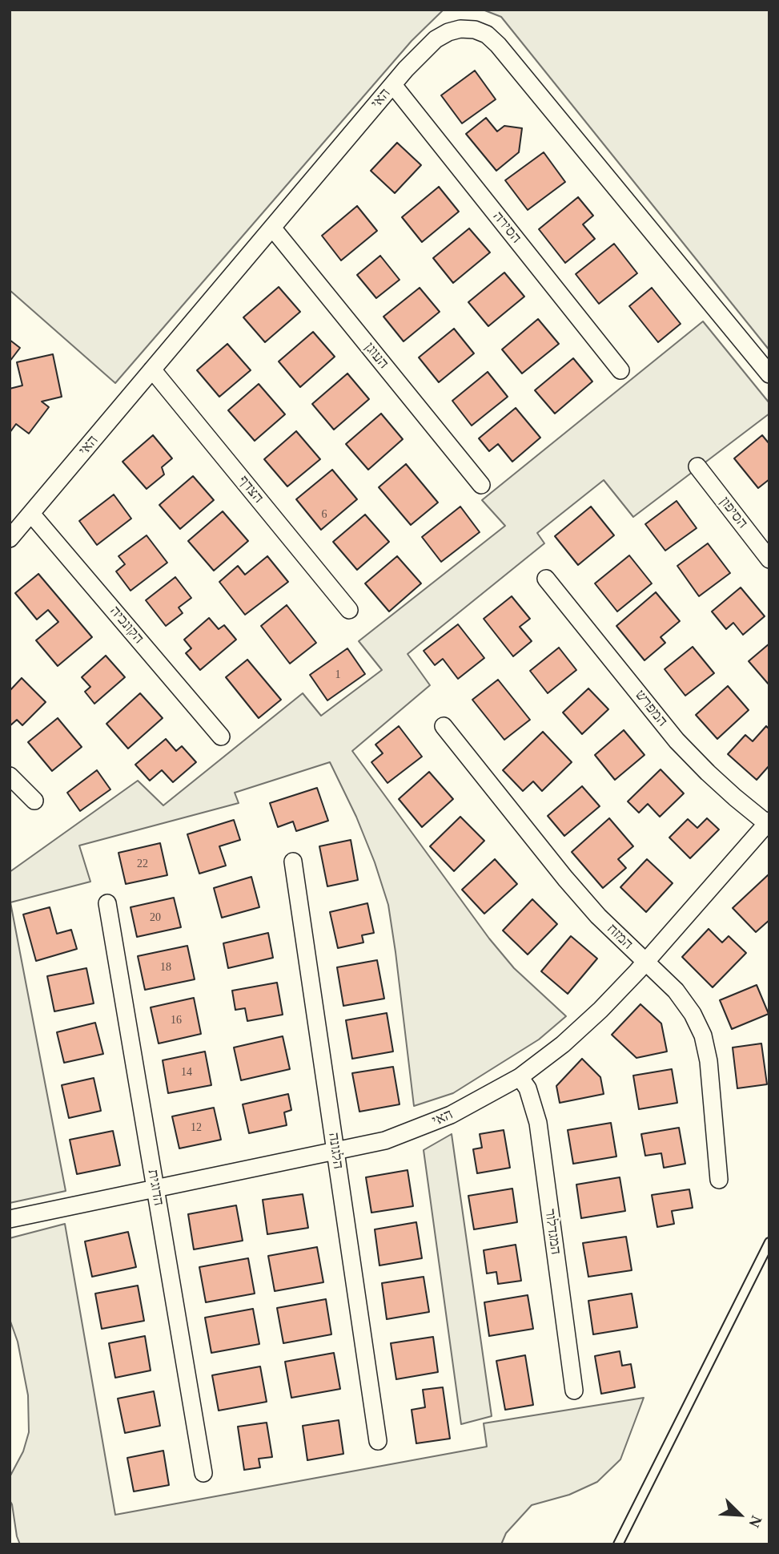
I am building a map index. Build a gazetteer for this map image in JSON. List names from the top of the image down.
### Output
{
  "streets": {
    "street": [
      "האי",
      "הסירה",
      "העוגן",
      "הצדף",
      "הסיפון",
      "הקונכיה",
      "המפרש",
      "המזח",
      "הלגונה",
      "הדוגית",
      "המגדלור"
    ]
  },
  "crossings": [
    ["האי", "הסירה"],
    ["האי", "העוגן"],
    ["האי", "הצדף"],
    ["האי", "הקונכיה"],
    ["האי", "המפרש"],
    ["האי", "המזח"],
    ["האי", "הלגונה"],
    ["האי", "הדוגית"],
    ["האי", "המגדלור"]
  ],
  "house_numbers": [
    "6",
    "1",
    "22",
    "20",
    "18",
    "16",
    "14",
    "12"
  ],
  "north": "bottom right"
}
